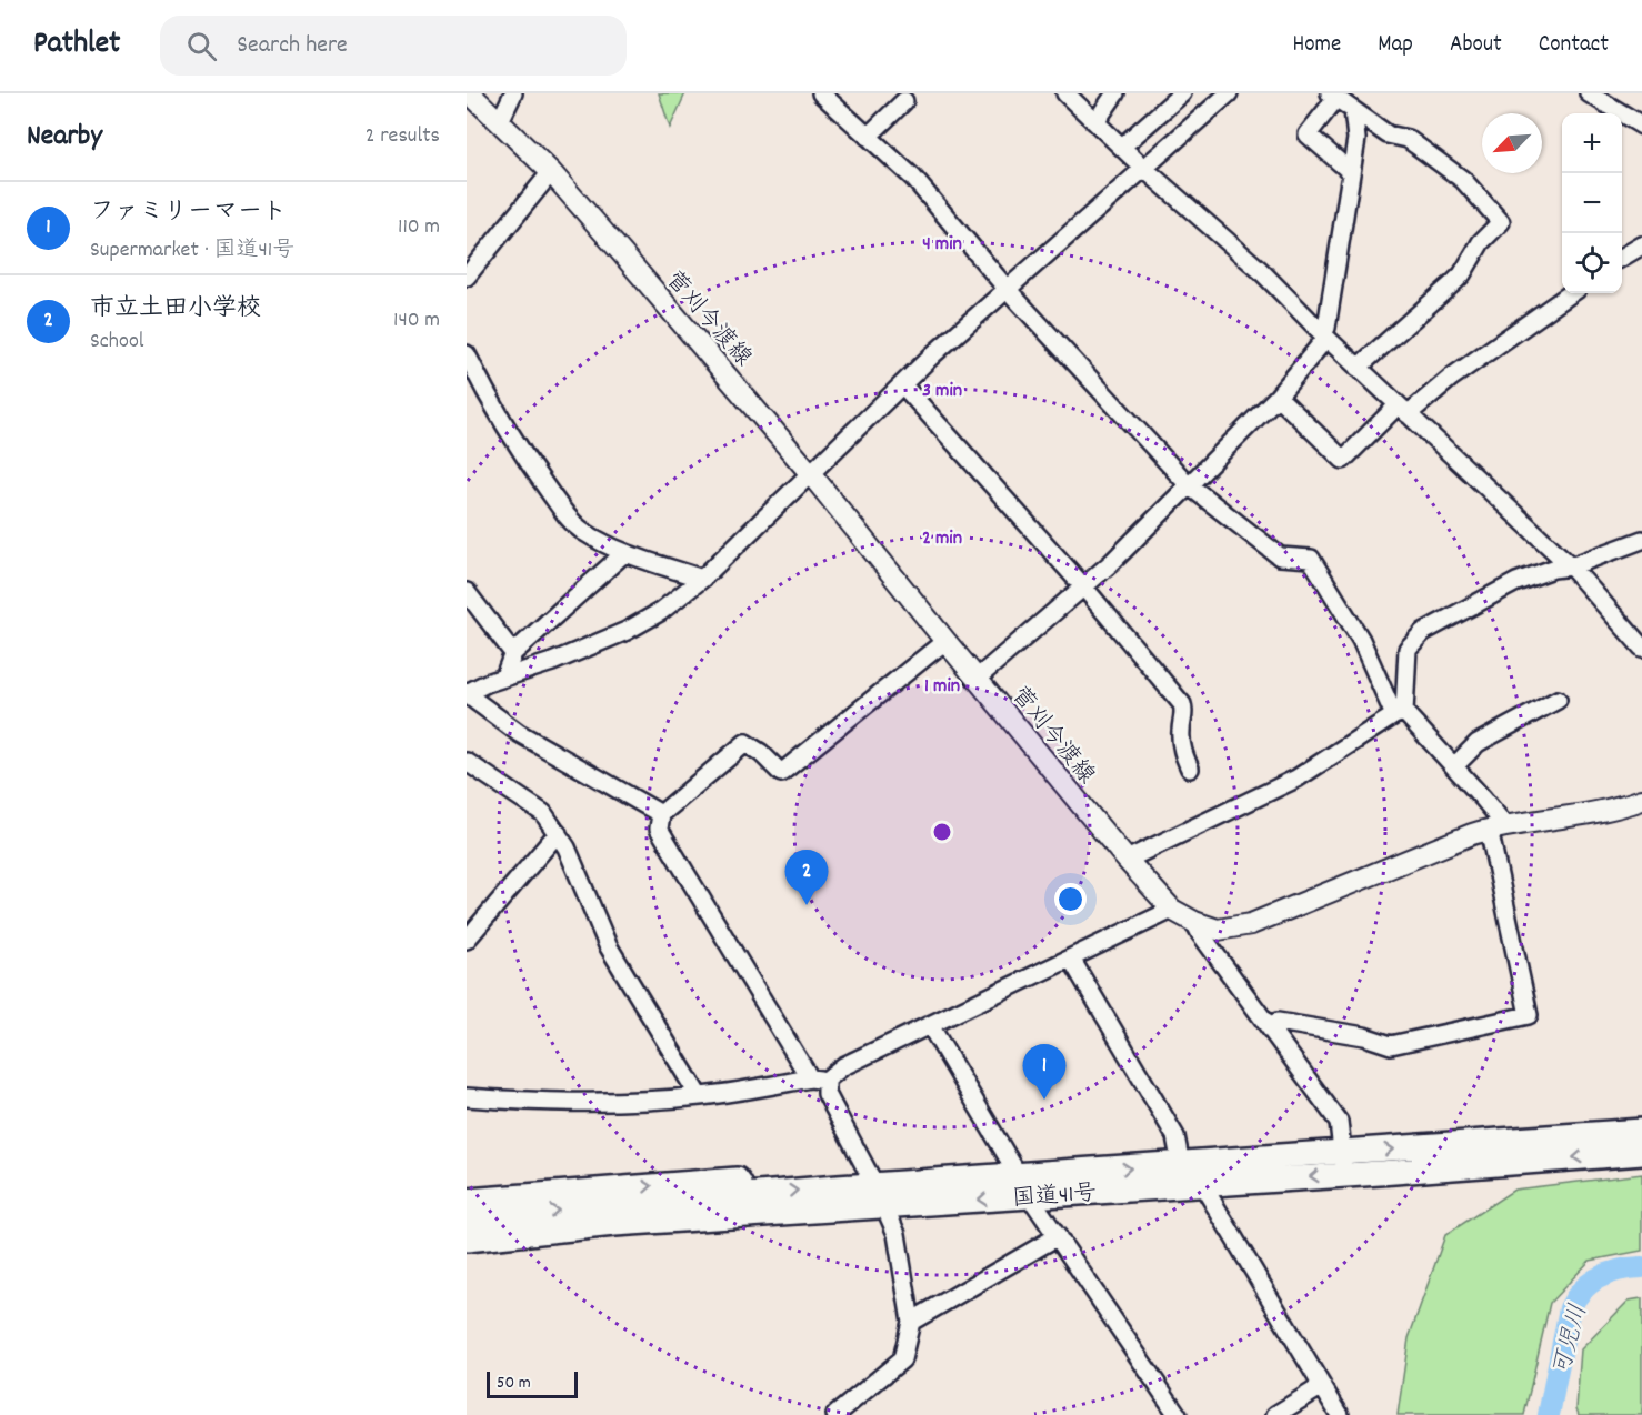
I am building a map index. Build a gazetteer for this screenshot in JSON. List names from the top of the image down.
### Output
{
  "streets": {
    "highway": ["国道41号"],
    "main road": ["菅刈今渡線"]
  },
  "water": ["可児川"],
  "scale_bar": "50 m",
  "north": "bottom left",
  "page": {
    "header": "Pathlet",
    "search": "Search here",
    "nav": [
      "Home",
      "Map",
      "About",
      "Contact"
    ],
    "heading": ["Nearby", "2 results"],
    "map_buttons": ["+", "−"],
    "list": [
      {
        "mark": "1",
        "name": "ファミリーマート",
        "note": "Supermarket · 国道41号",
        "value": "110 m"
      },
      {
        "mark": "2",
        "name": "市立土田小学校",
        "note": "School",
        "value": "140 m"
      }
    ],
    "pins": ["2", "1"],
    "scale": "50 m"
  },
  "rings": [
    "4 min",
    "3 min",
    "2 min",
    "1 min"
  ]
}
